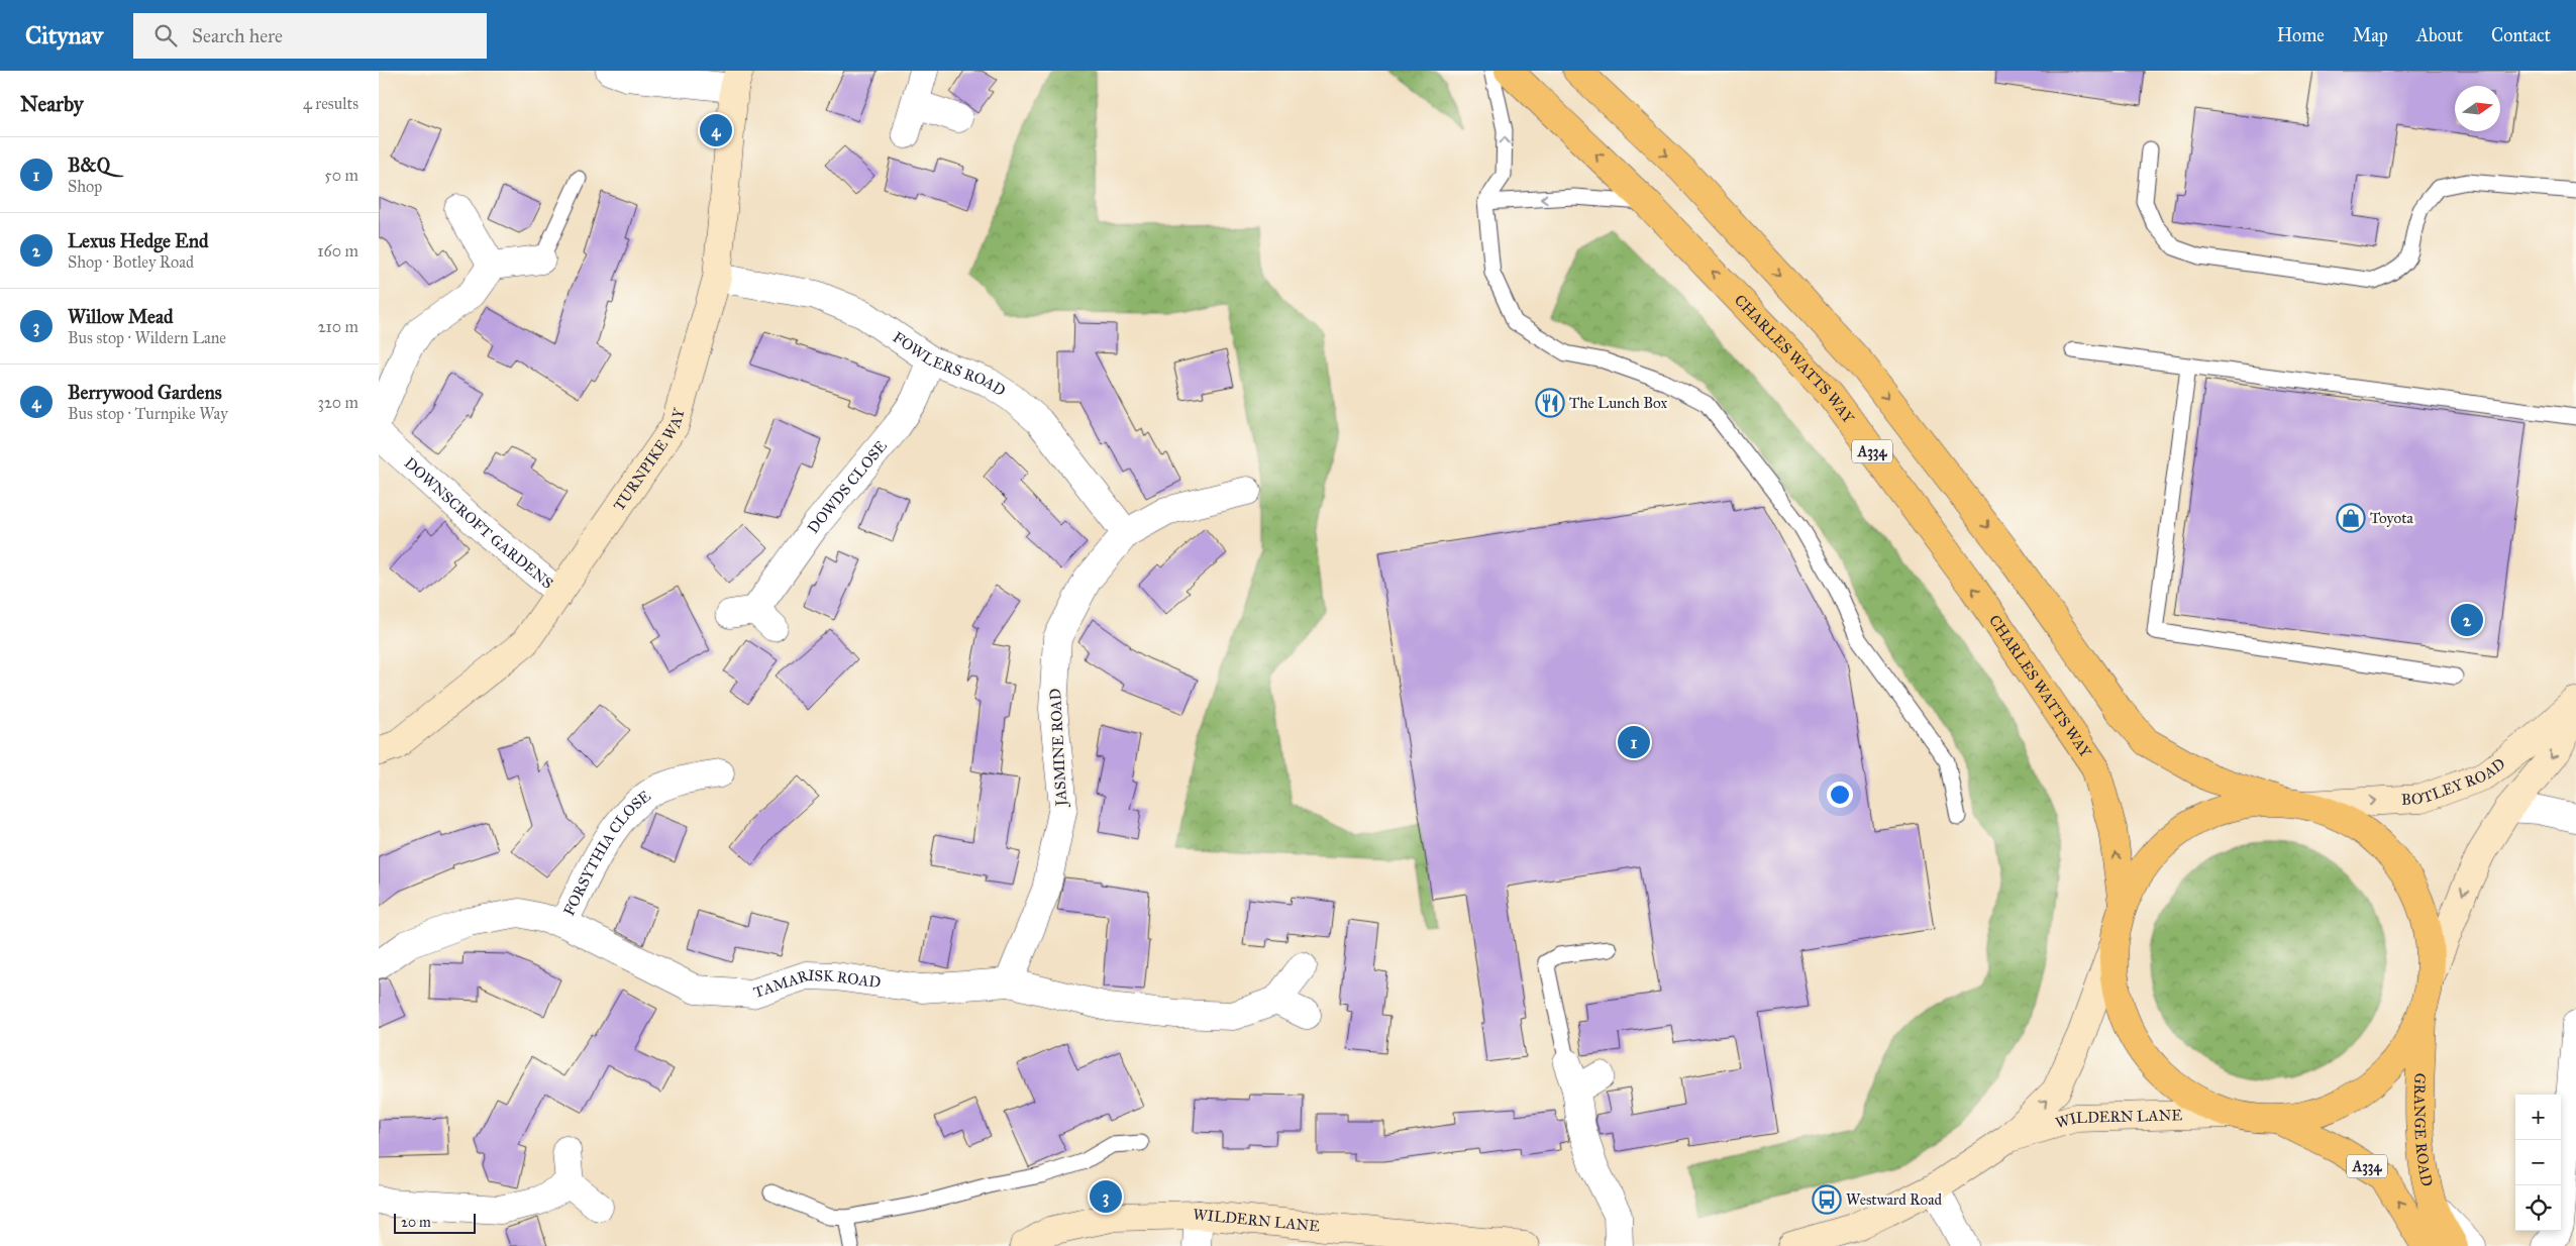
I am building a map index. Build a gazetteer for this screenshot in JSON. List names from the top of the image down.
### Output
{
  "streets": {
    "main road": ["CHARLES WATTS WAY", "A334", "GRANGE ROAD"],
    "street": [
      "FOWLERS ROAD",
      "TURNPIKE WAY",
      "DOWDS CLOSE",
      "DOWNSCROFT GARDENS",
      "JASMINE ROAD",
      "BOTLEY ROAD",
      "FORSYTHIA CLOSE",
      "TAMARISK ROAD",
      "WILDERN LANE"
    ]
  },
  "crossings": [
    ["FOWLERS ROAD", "TURNPIKE WAY"],
    ["FOWLERS ROAD", "DOWDS CLOSE"],
    ["FOWLERS ROAD", "JASMINE ROAD"],
    ["TURNPIKE WAY", "DOWNSCROFT GARDENS"],
    ["JASMINE ROAD", "TAMARISK ROAD"],
    ["FORSYTHIA CLOSE", "TAMARISK ROAD"]
  ],
  "one_way": ["BOTLEY ROAD"],
  "places": {
    "restaurant": ["The Lunch Box"],
    "shop": ["Toyota"],
    "bus stop": ["Westward Road"]
  },
  "scale_bar": "20 m",
  "north": "right",
  "page": {
    "header": "Citynav",
    "search": "Search here",
    "nav": [
      "Home",
      "Map",
      "About",
      "Contact"
    ],
    "heading": ["Nearby", "4 results"],
    "pins": [
      "4",
      "2",
      "1",
      "3"
    ],
    "list": [
      {
        "mark": "1",
        "name": "B&Q",
        "note": "Shop",
        "value": "50 m"
      },
      {
        "mark": "2",
        "name": "Lexus Hedge End",
        "note": "Shop · Botley Road",
        "value": "160 m"
      },
      {
        "mark": "3",
        "name": "Willow Mead",
        "note": "Bus stop · Wildern Lane",
        "value": "210 m"
      },
      {
        "mark": "4",
        "name": "Berrywood Gardens",
        "note": "Bus stop · Turnpike Way",
        "value": "320 m"
      }
    ],
    "map_buttons": ["+", "−"],
    "scale": "20 m"
  }
}
